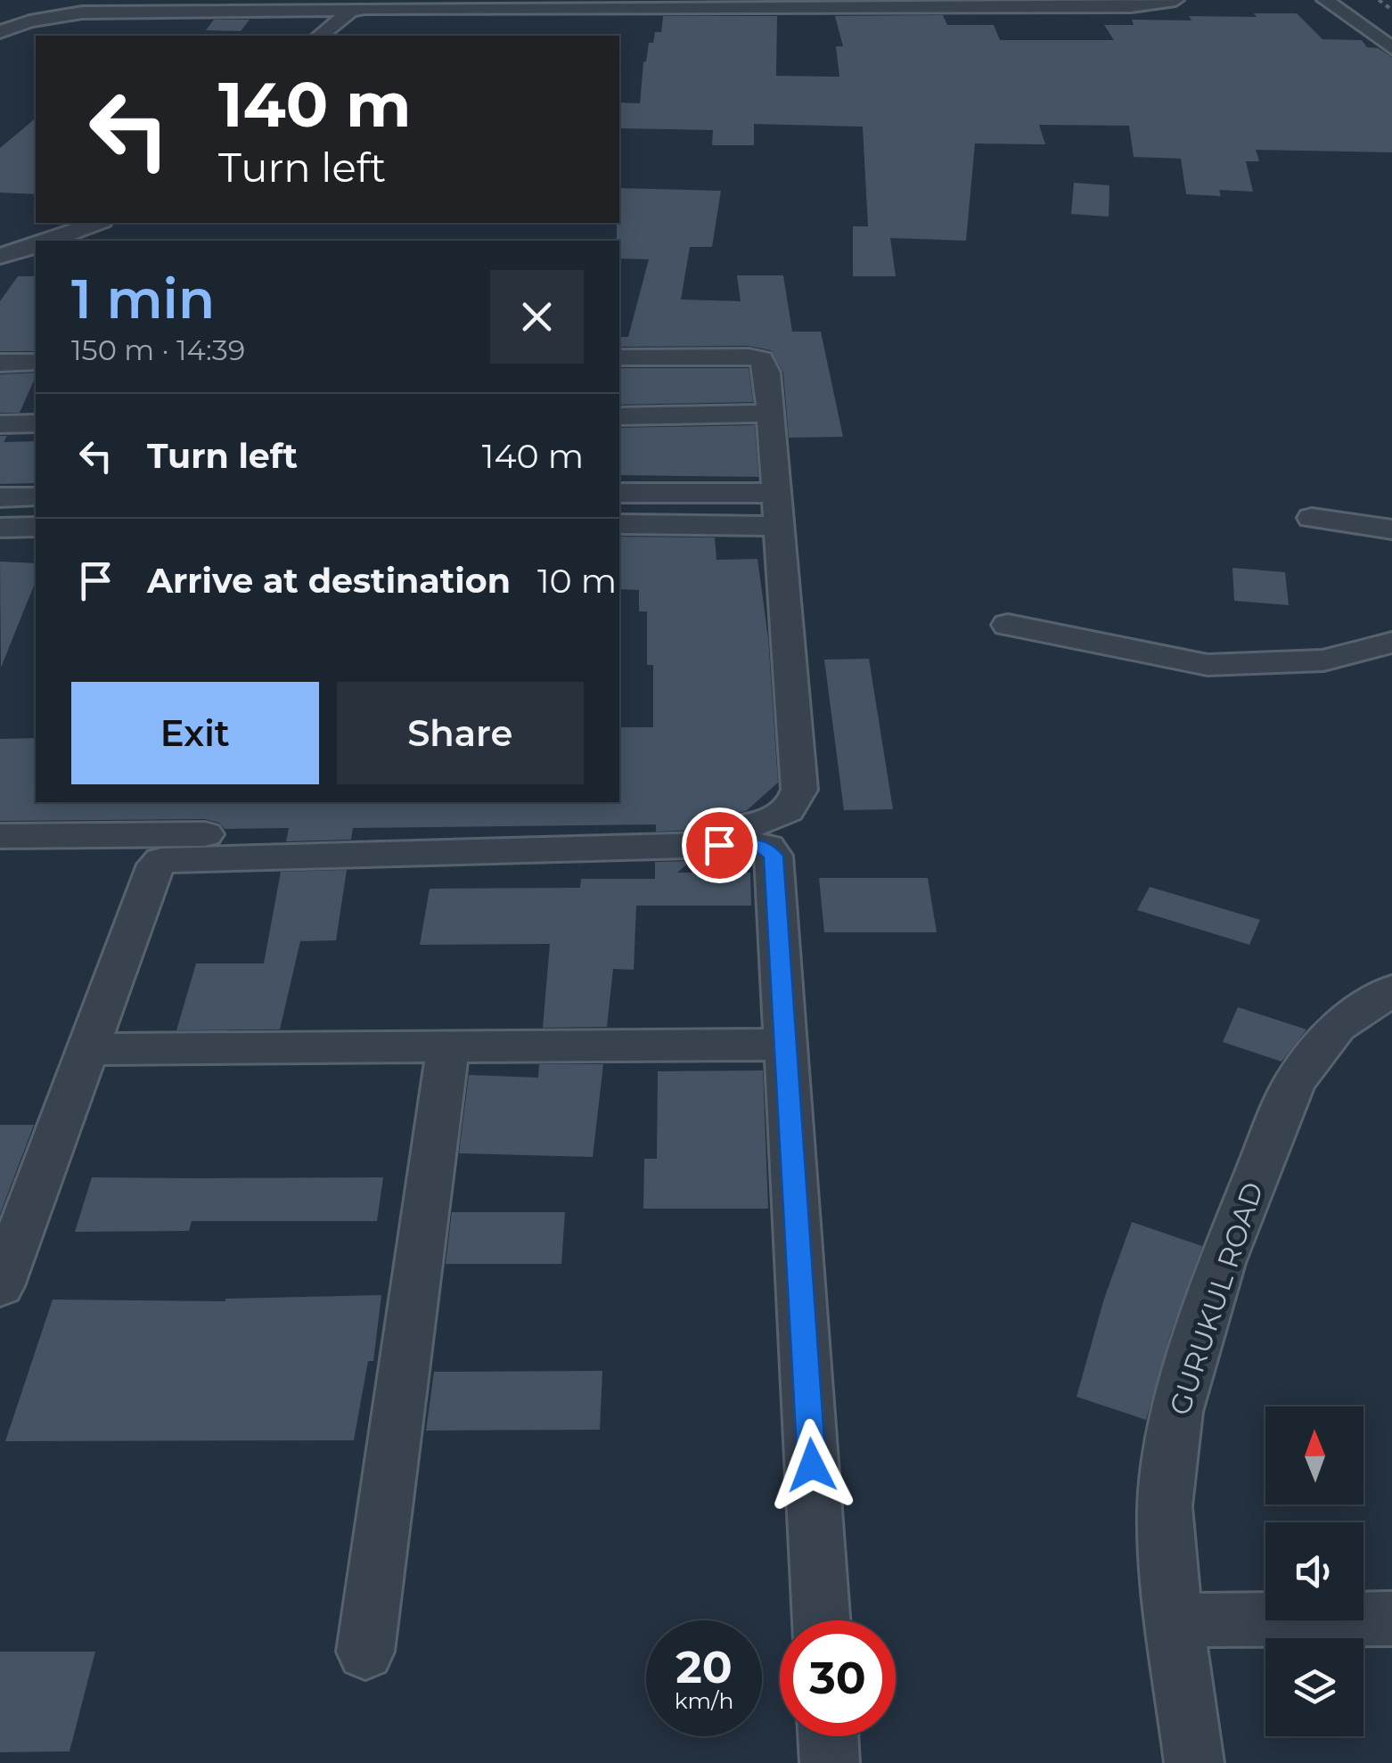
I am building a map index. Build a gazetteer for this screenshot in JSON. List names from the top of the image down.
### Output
{
  "streets": {
    "street": ["GURUKUL ROAD"]
  },
  "north": "top",
  "page": {
    "turn": ["140 m", "Turn left"],
    "heading": ["1 min", "150 m · 14:39"],
    "list": [
      {
        "name": "Turn left",
        "value": "140 m"
      },
      {
        "name": "Arrive at destination",
        "value": "10 m"
      }
    ],
    "buttons": ["Exit", "Share"],
    "speed": "20 km/h",
    "limit": "30"
  }
}
